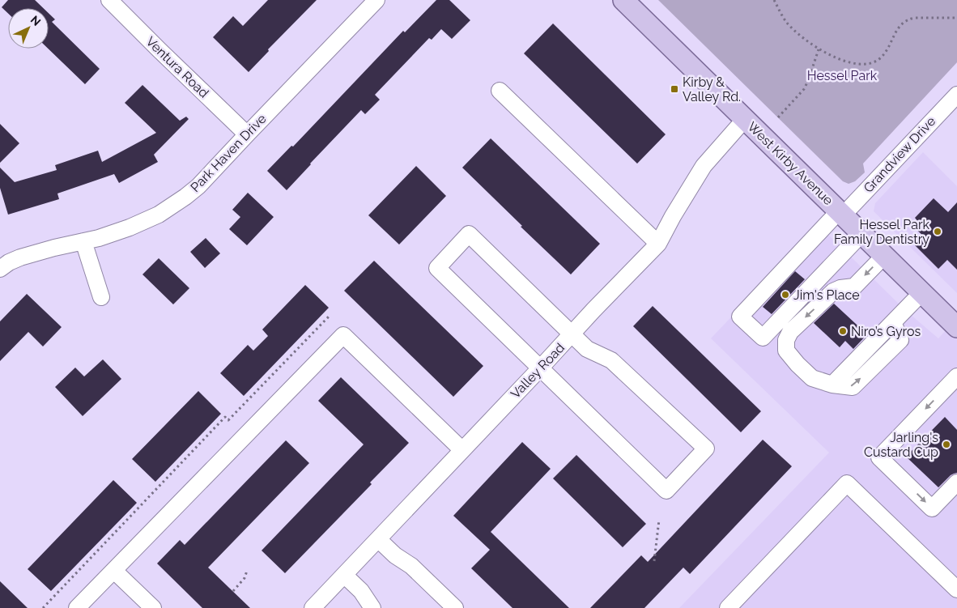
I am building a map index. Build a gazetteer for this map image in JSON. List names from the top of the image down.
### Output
{
  "streets": {
    "main road": ["West Kirby Avenue"],
    "street": [
      "Ventura Road",
      "Park Haven Drive",
      "Grandview Drive",
      "Valley Road"
    ]
  },
  "crossings": [
    ["Ventura Road", "Park Haven Drive"],
    ["Grandview Drive", "West Kirby Avenue"],
    ["West Kirby Avenue", "Valley Road"]
  ],
  "parks": ["Hessel Park"],
  "places": {
    "transit": ["Kirby & Valley Rd."],
    "other": [
      "Hessel Park Family Dentistry",
      "Jim's Place",
      "Niro’s Gyros",
      "Jarling's Custard Cup"
    ]
  },
  "north": "top right"
}
